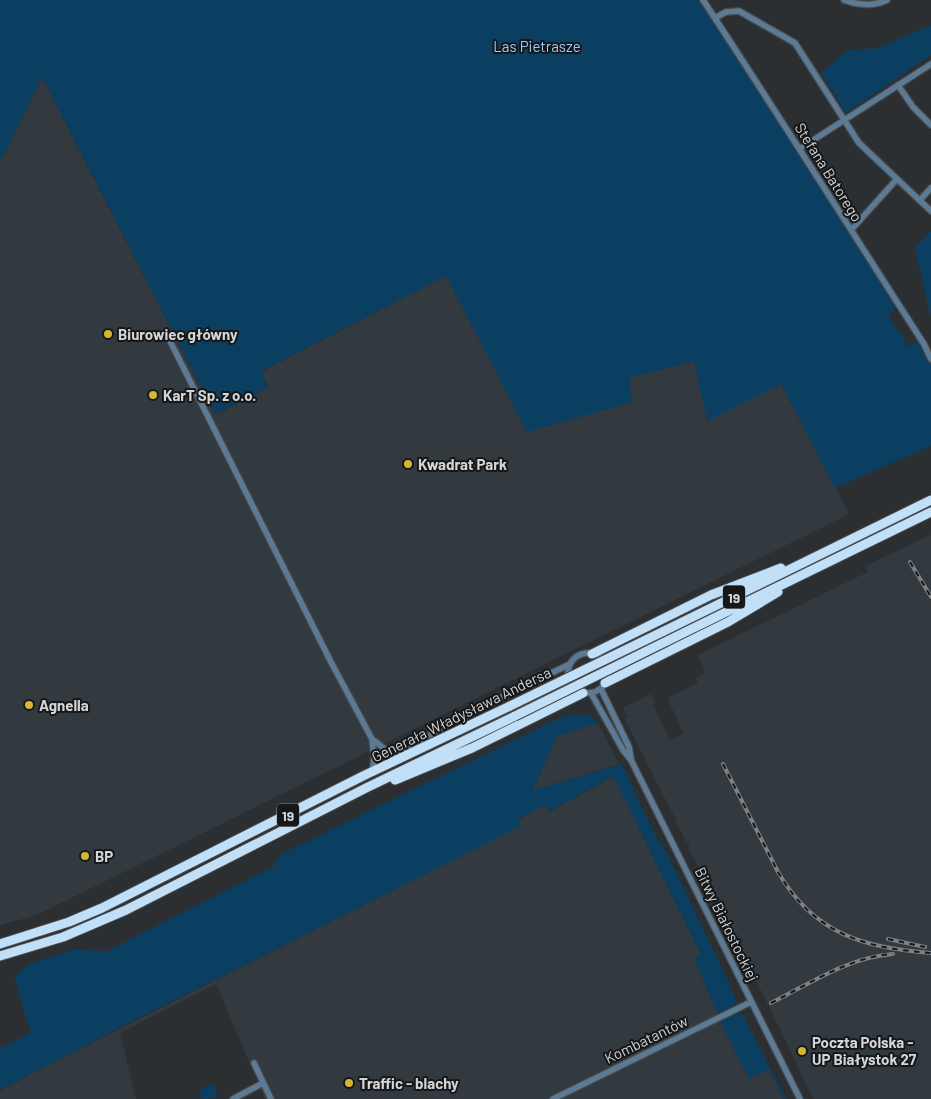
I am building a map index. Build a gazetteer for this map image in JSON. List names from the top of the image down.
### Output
{
  "streets": {
    "highway": ["19", "Generała Władysława Andersa"],
    "street": ["Stefana Batorego", "Bitwy Białostockiej", "Kombatantów"]
  },
  "crossings": [
    ["Bitwy Białostockiej", "Kombatantów"]
  ],
  "parks": ["Las Pietrasze"],
  "places": [
    "Biurowiec główny",
    "KarT Sp. z o.o.",
    "Kwadrat Park",
    "Agnella",
    "BP",
    "Poczta Polska - UP Białystok 27",
    "Traffic - blachy"
  ]
}
